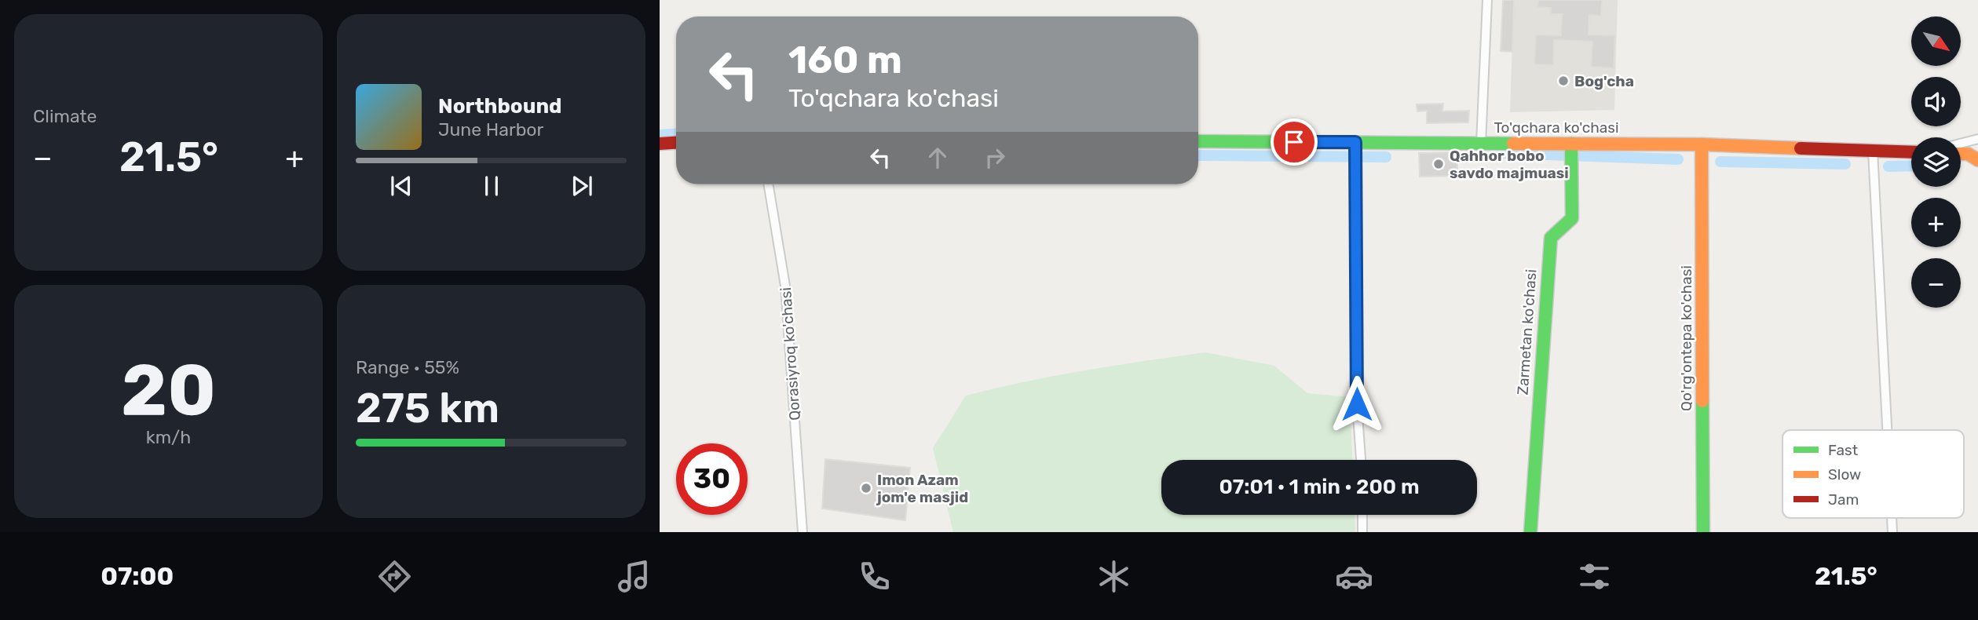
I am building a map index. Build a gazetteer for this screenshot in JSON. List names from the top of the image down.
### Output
{
  "streets": {
    "street": [
      "To'qchara ko'chasi",
      "Zarmetan ko'chasi",
      "Qo'rg'ontepa ko'chasi",
      "Qorasiyroq ko'chasi"
    ]
  },
  "crossings": [
    ["To'qchara ko'chasi", "Zarmetan ko'chasi"],
    ["To'qchara ko'chasi", "Qo'rg'ontepa ko'chasi"]
  ],
  "places": ["Bog'cha", "Qahhor bobo savdo majmuasi", "Imon Azam jom'e masjid"],
  "legend": ["Fast", "Slow", "Jam"],
  "north": "bottom right",
  "page": {
    "tile": [
      "Climate",
      ["20", "km/h"],
      ["Range · 55%", "275 km"]
    ],
    "map_buttons": ["+", "−"],
    "turn": ["160 m", "To'qchara ko'chasi"],
    "song": ["Northbound", "June Harbor"],
    "heat": ["−", "21.5°", "+"],
    "limit": "30",
    "trip": "07:01 · 1 min · 200 m",
    "tabs": ["07:00", "21.5°"]
  }
}
